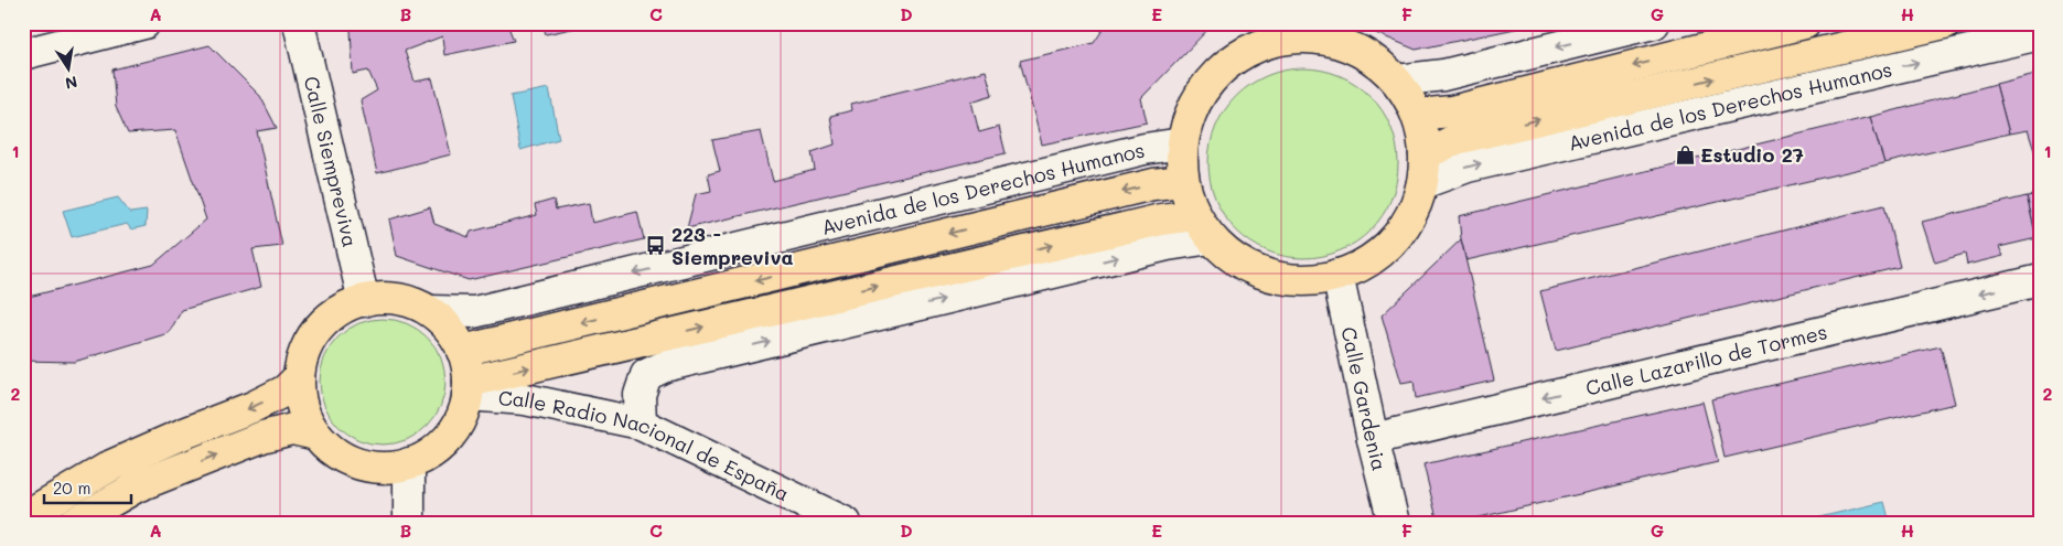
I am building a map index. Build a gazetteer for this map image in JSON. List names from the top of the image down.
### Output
{
  "streets": {
    "main road": ["Avenida de los Derechos Humanos"],
    "street": [
      "Calle Siempreviva",
      "Calle Lazarillo de Tormes",
      "Calle Gardenia",
      "Calle Radio Nacional de España"
    ]
  },
  "crossings": [
    ["Avenida de los Derechos Humanos", "Calle Siempreviva"],
    ["Avenida de los Derechos Humanos", "Calle Radio Nacional de España"],
    ["Calle Siempreviva", "Calle Radio Nacional de España"],
    ["Calle Lazarillo de Tormes", "Calle Gardenia"]
  ],
  "one_way": ["Calle Lazarillo de Tormes"],
  "places": {
    "shop": ["Estudio 27"],
    "bus stop": ["223 - Siempreviva"]
  },
  "scale_bar": "20 m",
  "north": "bottom",
  "grid": {
    "columns": [
      "A",
      "B",
      "C",
      "D",
      "E",
      "F",
      "G",
      "H"
    ],
    "rows": ["1", "2"]
  }
}
